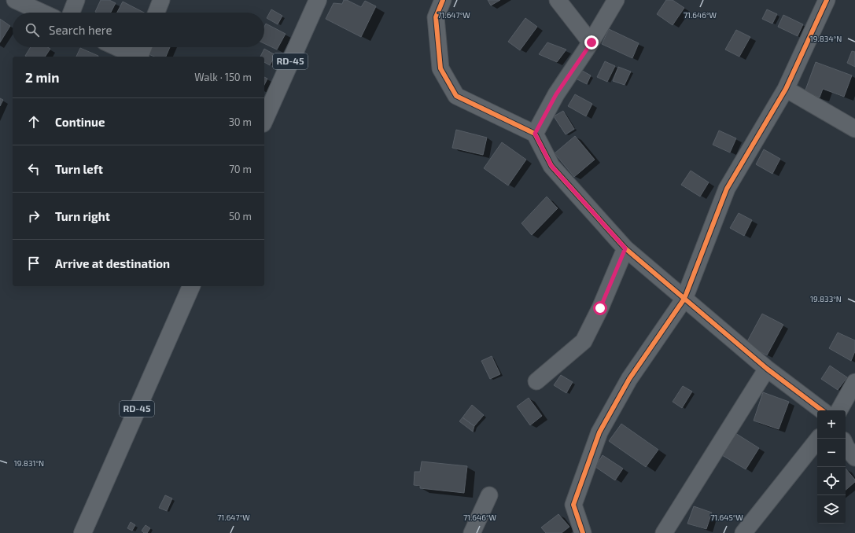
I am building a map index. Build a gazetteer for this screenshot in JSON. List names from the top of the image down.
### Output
{
  "streets": {
    "main road": ["RD-45"]
  },
  "page": {
    "search": "Search here",
    "heading": ["2 min", "Walk · 150 m"],
    "list": [
      ["Continue", "30 m"],
      ["Turn left", "70 m"],
      ["Turn right", "50 m"],
      "Arrive at destination"
    ],
    "map_buttons": ["+", "−"]
  },
  "coordinates": [
    "71.647°W",
    "71.646°W",
    "19.834°N",
    "19.833°N",
    "19.831°N",
    "71.645°W"
  ]
}
